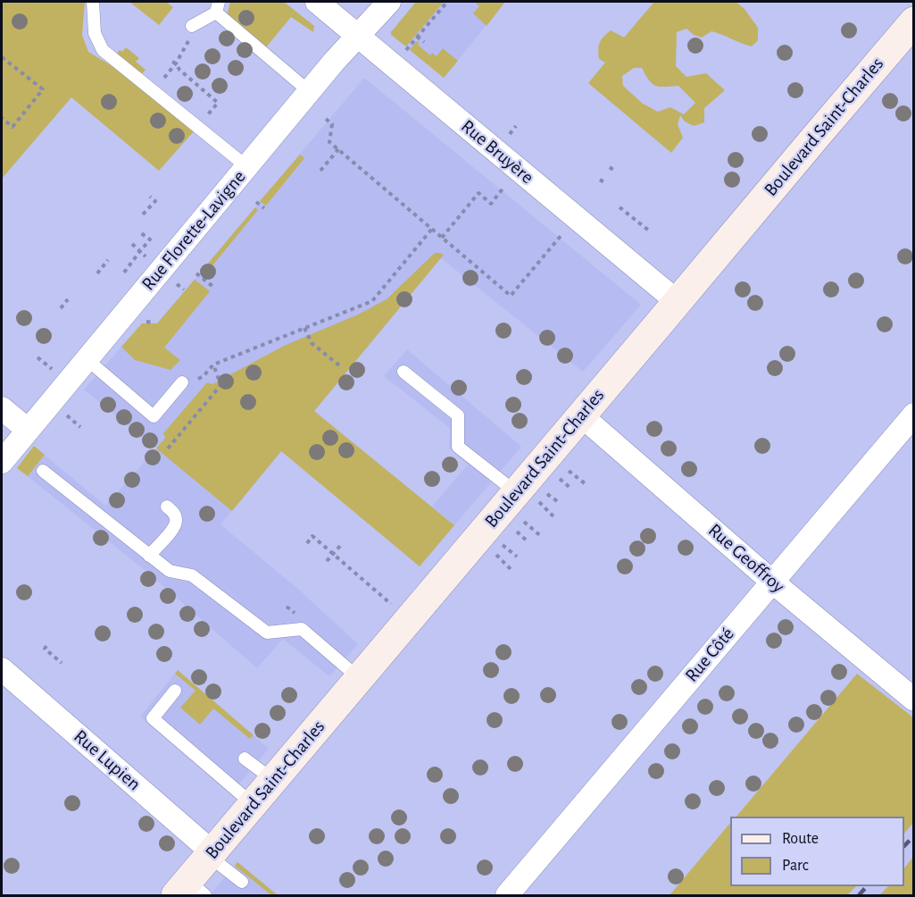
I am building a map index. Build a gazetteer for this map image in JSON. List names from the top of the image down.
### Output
{
  "streets": {
    "street": [
      "Boulevard Saint-Charles",
      "Rue Bruyère",
      "Rue Florette-Lavigne",
      "Rue Geoffroy",
      "Rue Côté",
      "Rue Lupien"
    ]
  },
  "crossings": [
    ["Boulevard Saint-Charles", "Rue Bruyère"],
    ["Boulevard Saint-Charles", "Rue Geoffroy"],
    ["Boulevard Saint-Charles", "Rue Lupien"],
    ["Rue Bruyère", "Rue Florette-Lavigne"],
    ["Rue Geoffroy", "Rue Côté"]
  ],
  "legend": ["Route", "Parc"]
}
